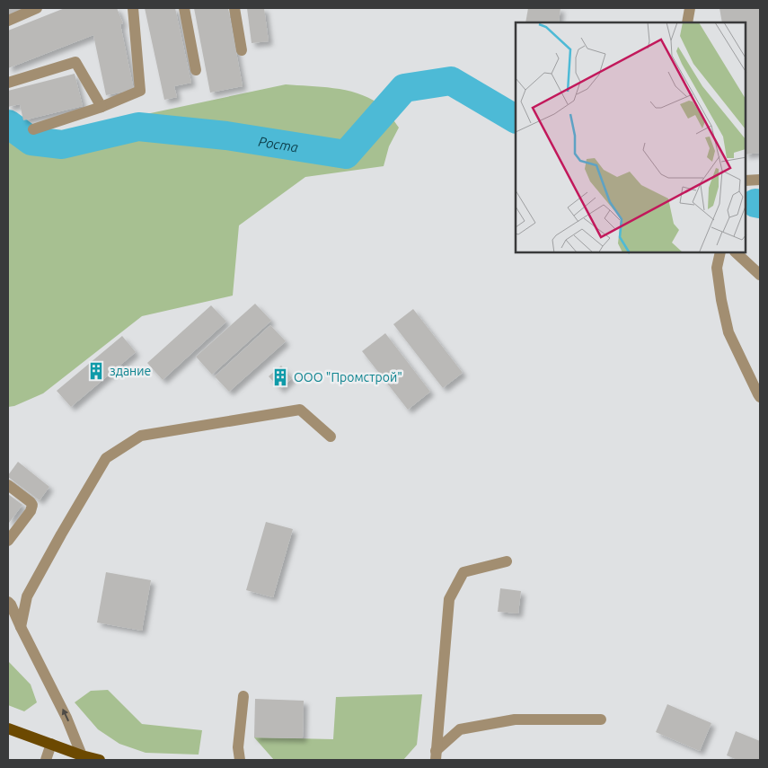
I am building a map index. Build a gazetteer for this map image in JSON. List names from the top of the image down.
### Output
{
  "water": ["Роста"],
  "places": {
    "building": ["здание", "ООО \"Промстрой\""]
  }
}
